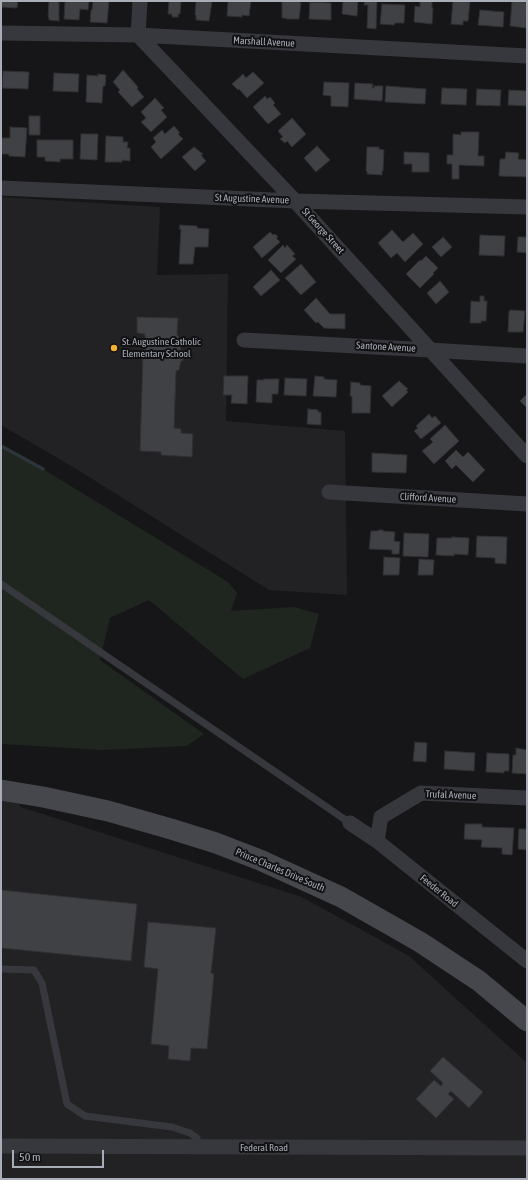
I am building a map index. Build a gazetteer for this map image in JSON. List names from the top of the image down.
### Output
{
  "streets": {
    "main road": ["Prince Charles Drive South"],
    "street": [
      "Marshall Avenue",
      "St Augustine Avenue",
      "St George Street",
      "Santone Avenue",
      "Clifford Avenue",
      "Trufal Avenue",
      "Feeder Road",
      "Federal Road"
    ]
  },
  "crossings": [
    ["Marshall Avenue", "St George Street"],
    ["St Augustine Avenue", "St George Street"],
    ["St George Street", "Santone Avenue"],
    ["Trufal Avenue", "Feeder Road"]
  ],
  "places": ["St. Augustine Catholic Elementary School"],
  "scale_bar": "50 m"
}
